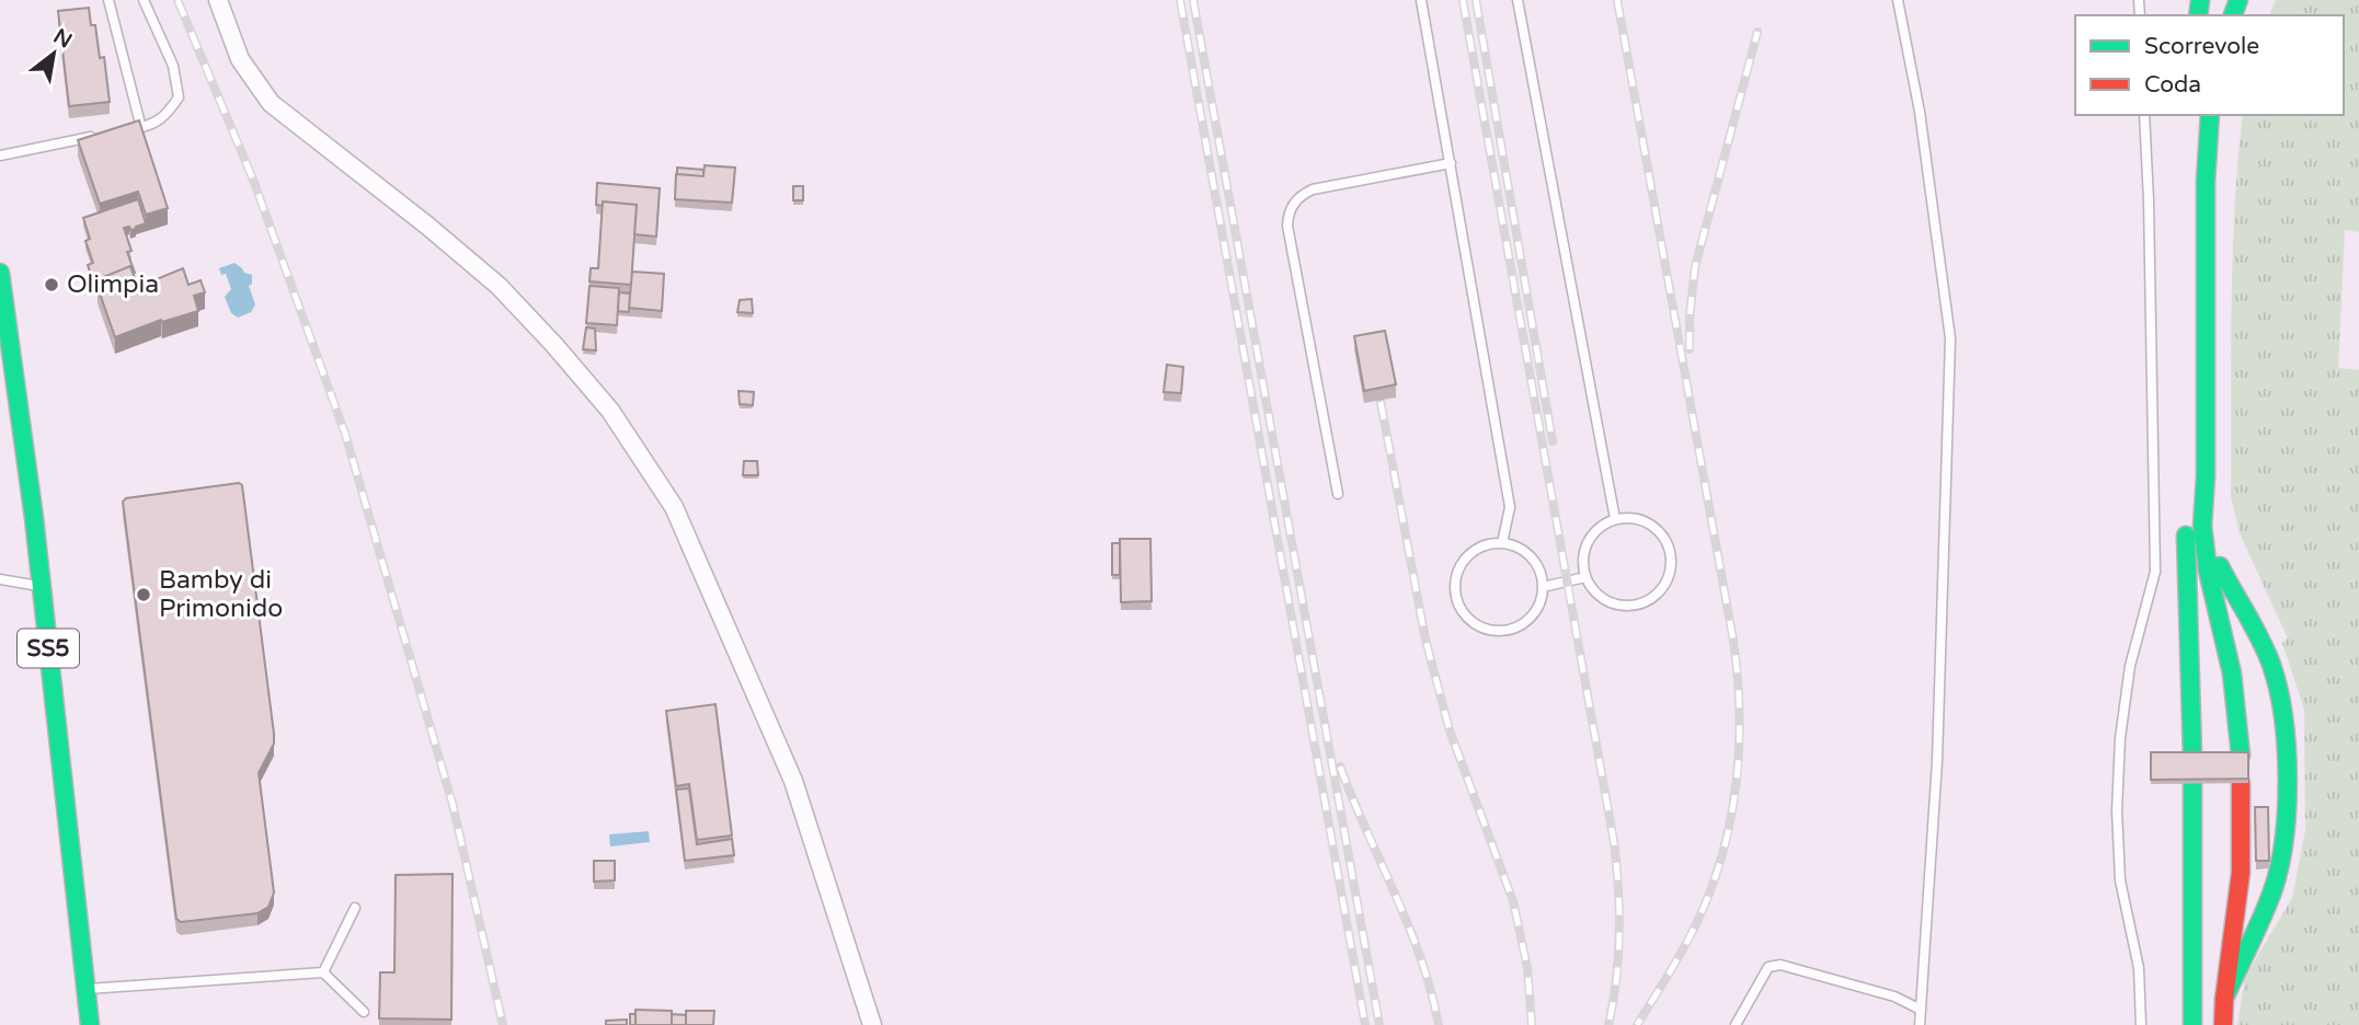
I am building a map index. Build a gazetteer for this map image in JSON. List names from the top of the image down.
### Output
{
  "streets": {
    "main road": ["SS5"]
  },
  "places": ["Olimpia", "Bamby di Primonido"],
  "legend": ["Scorrevole", "Coda"],
  "north": "top right"
}
